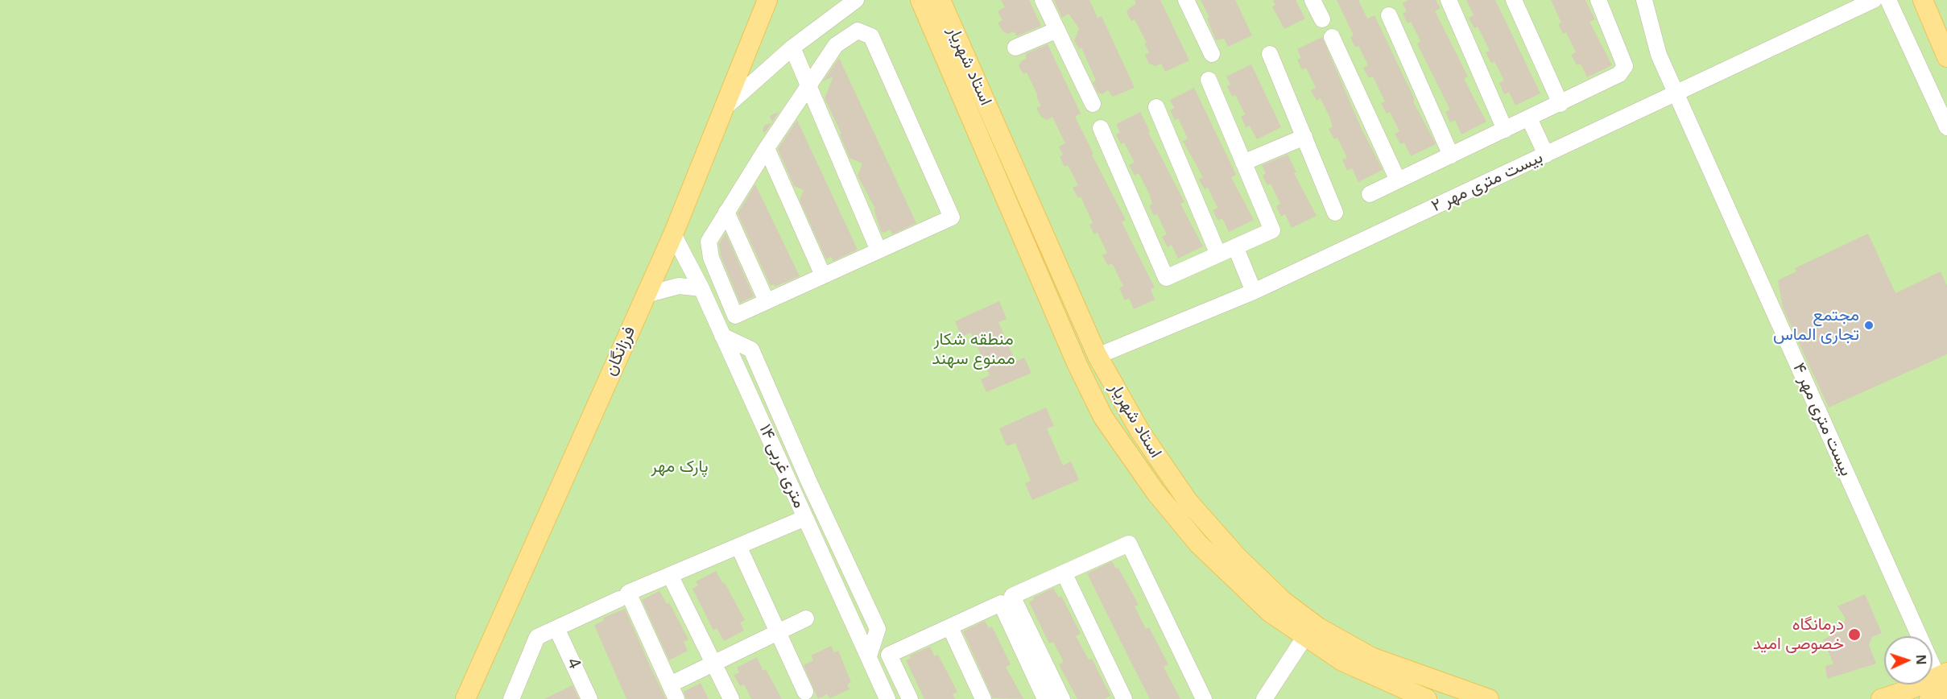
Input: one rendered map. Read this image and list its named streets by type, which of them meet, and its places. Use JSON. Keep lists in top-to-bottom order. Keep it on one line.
{"streets":{"main road":["استاد شهریار","فرزانگان"],"street":["بیست متری مهر ۲","بیست متری مهر ۴","۱۴ متری غربی","4"]},"crossings":[["استاد شهریار","بیست متری مهر ۲"],["بیست متری مهر ۲","بیست متری مهر ۴"],["فرزانگان","۱۴ متری غربی"]],"parks":["منطقه شکار ممنوع سهند","پارک مهر"],"places":["مجتمع تجاری الماس","درمانگاه خصوصی امید"],"north":"right"}
